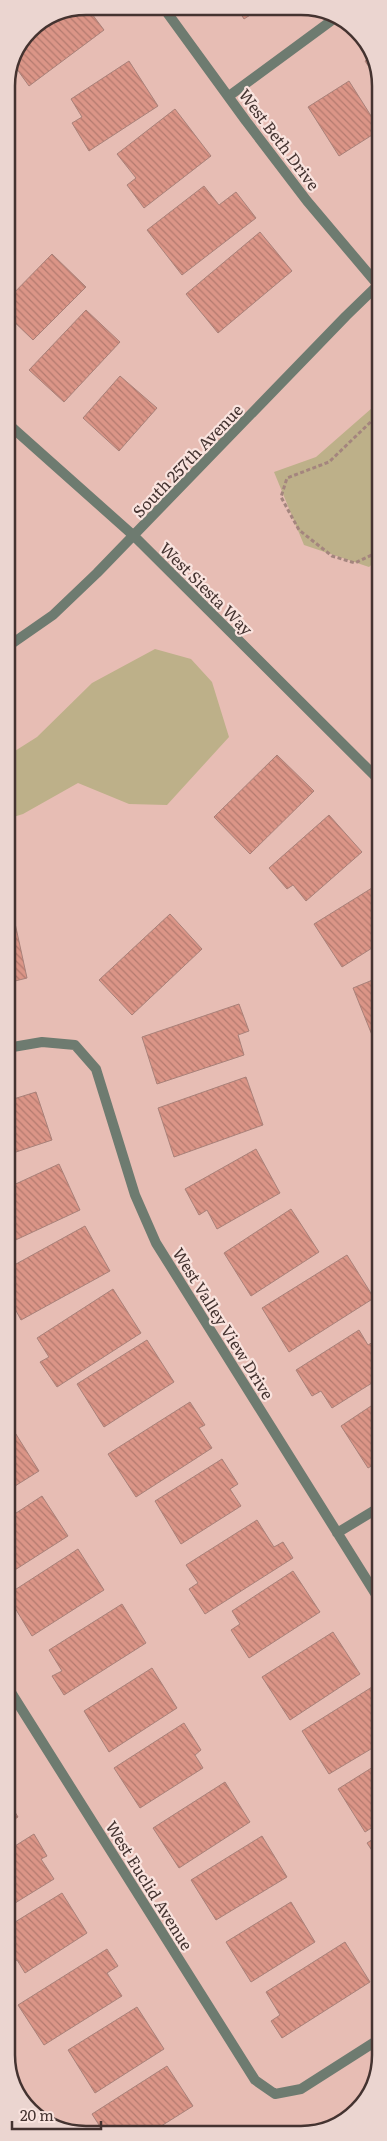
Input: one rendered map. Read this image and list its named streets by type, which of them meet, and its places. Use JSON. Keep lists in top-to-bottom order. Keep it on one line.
{"streets":{"street":["West Beth Drive","South 257th Avenue","West Siesta Way","West Valley View Drive","West Euclid Avenue"]},"crossings":[["South 257th Avenue","West Siesta Way"]],"scale_bar":"20 m"}
